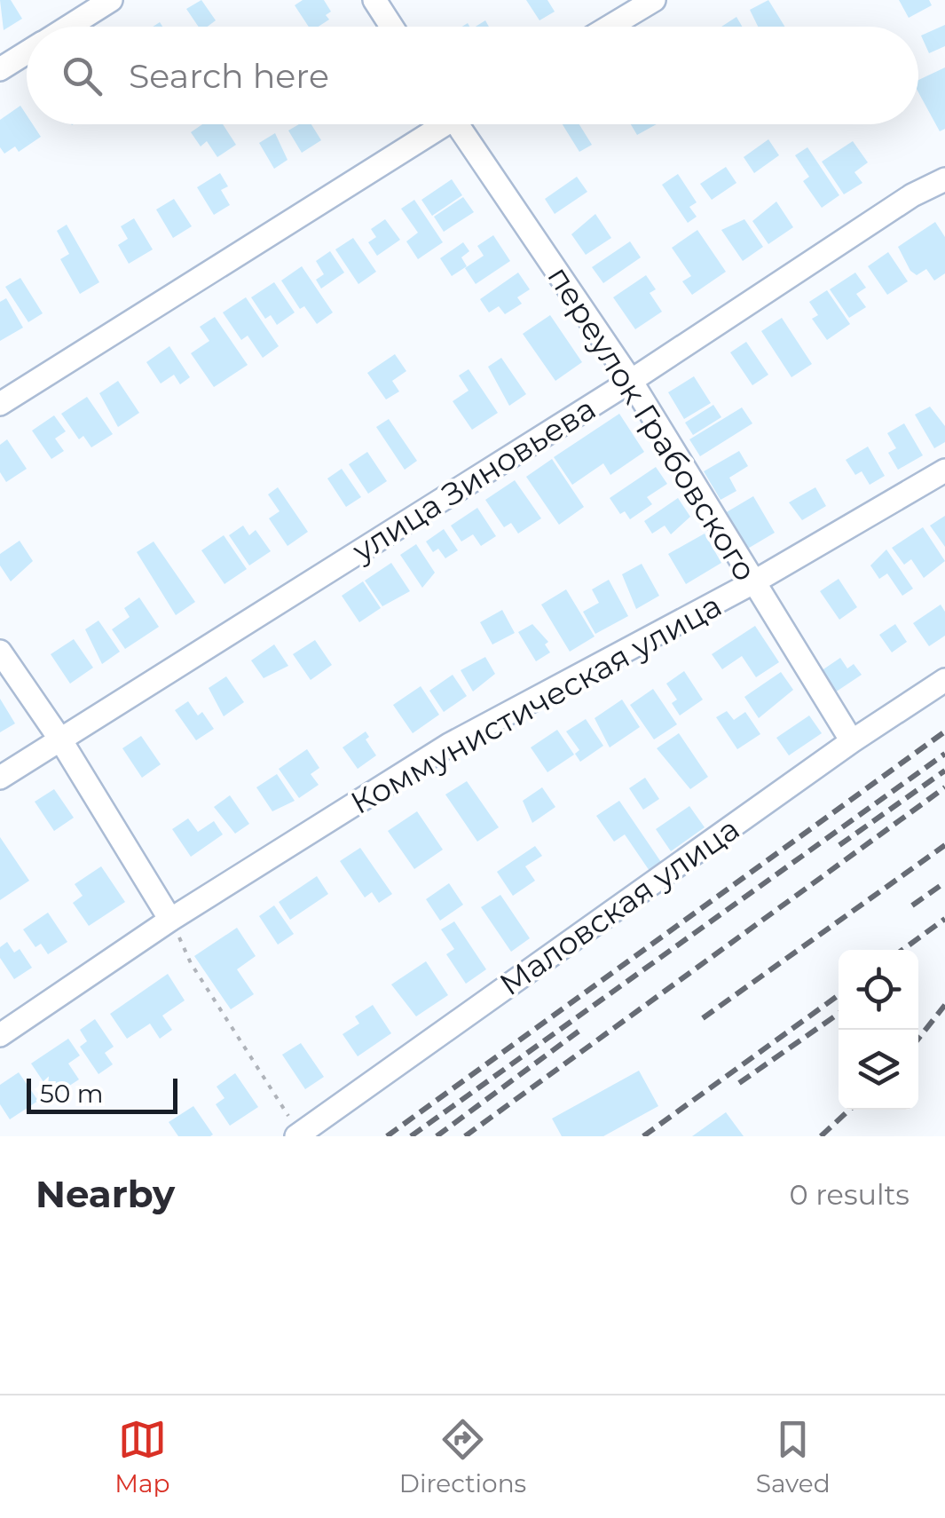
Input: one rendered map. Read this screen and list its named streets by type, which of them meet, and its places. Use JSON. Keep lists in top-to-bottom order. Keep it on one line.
{"streets":{"street":["переулок Грабовского","улица Зиновьева","Коммунистическая улица","Маловская улица"]},"crossings":[["переулок Грабовского","улица Зиновьева"],["переулок Грабовского","Коммунистическая улица"],["переулок Грабовского","Маловская улица"]],"scale_bar":"50 m","page":{"search":"Search here","scale":"50 m","heading":["Nearby","0 results"],"nav":["Map","Directions","Saved"]}}
